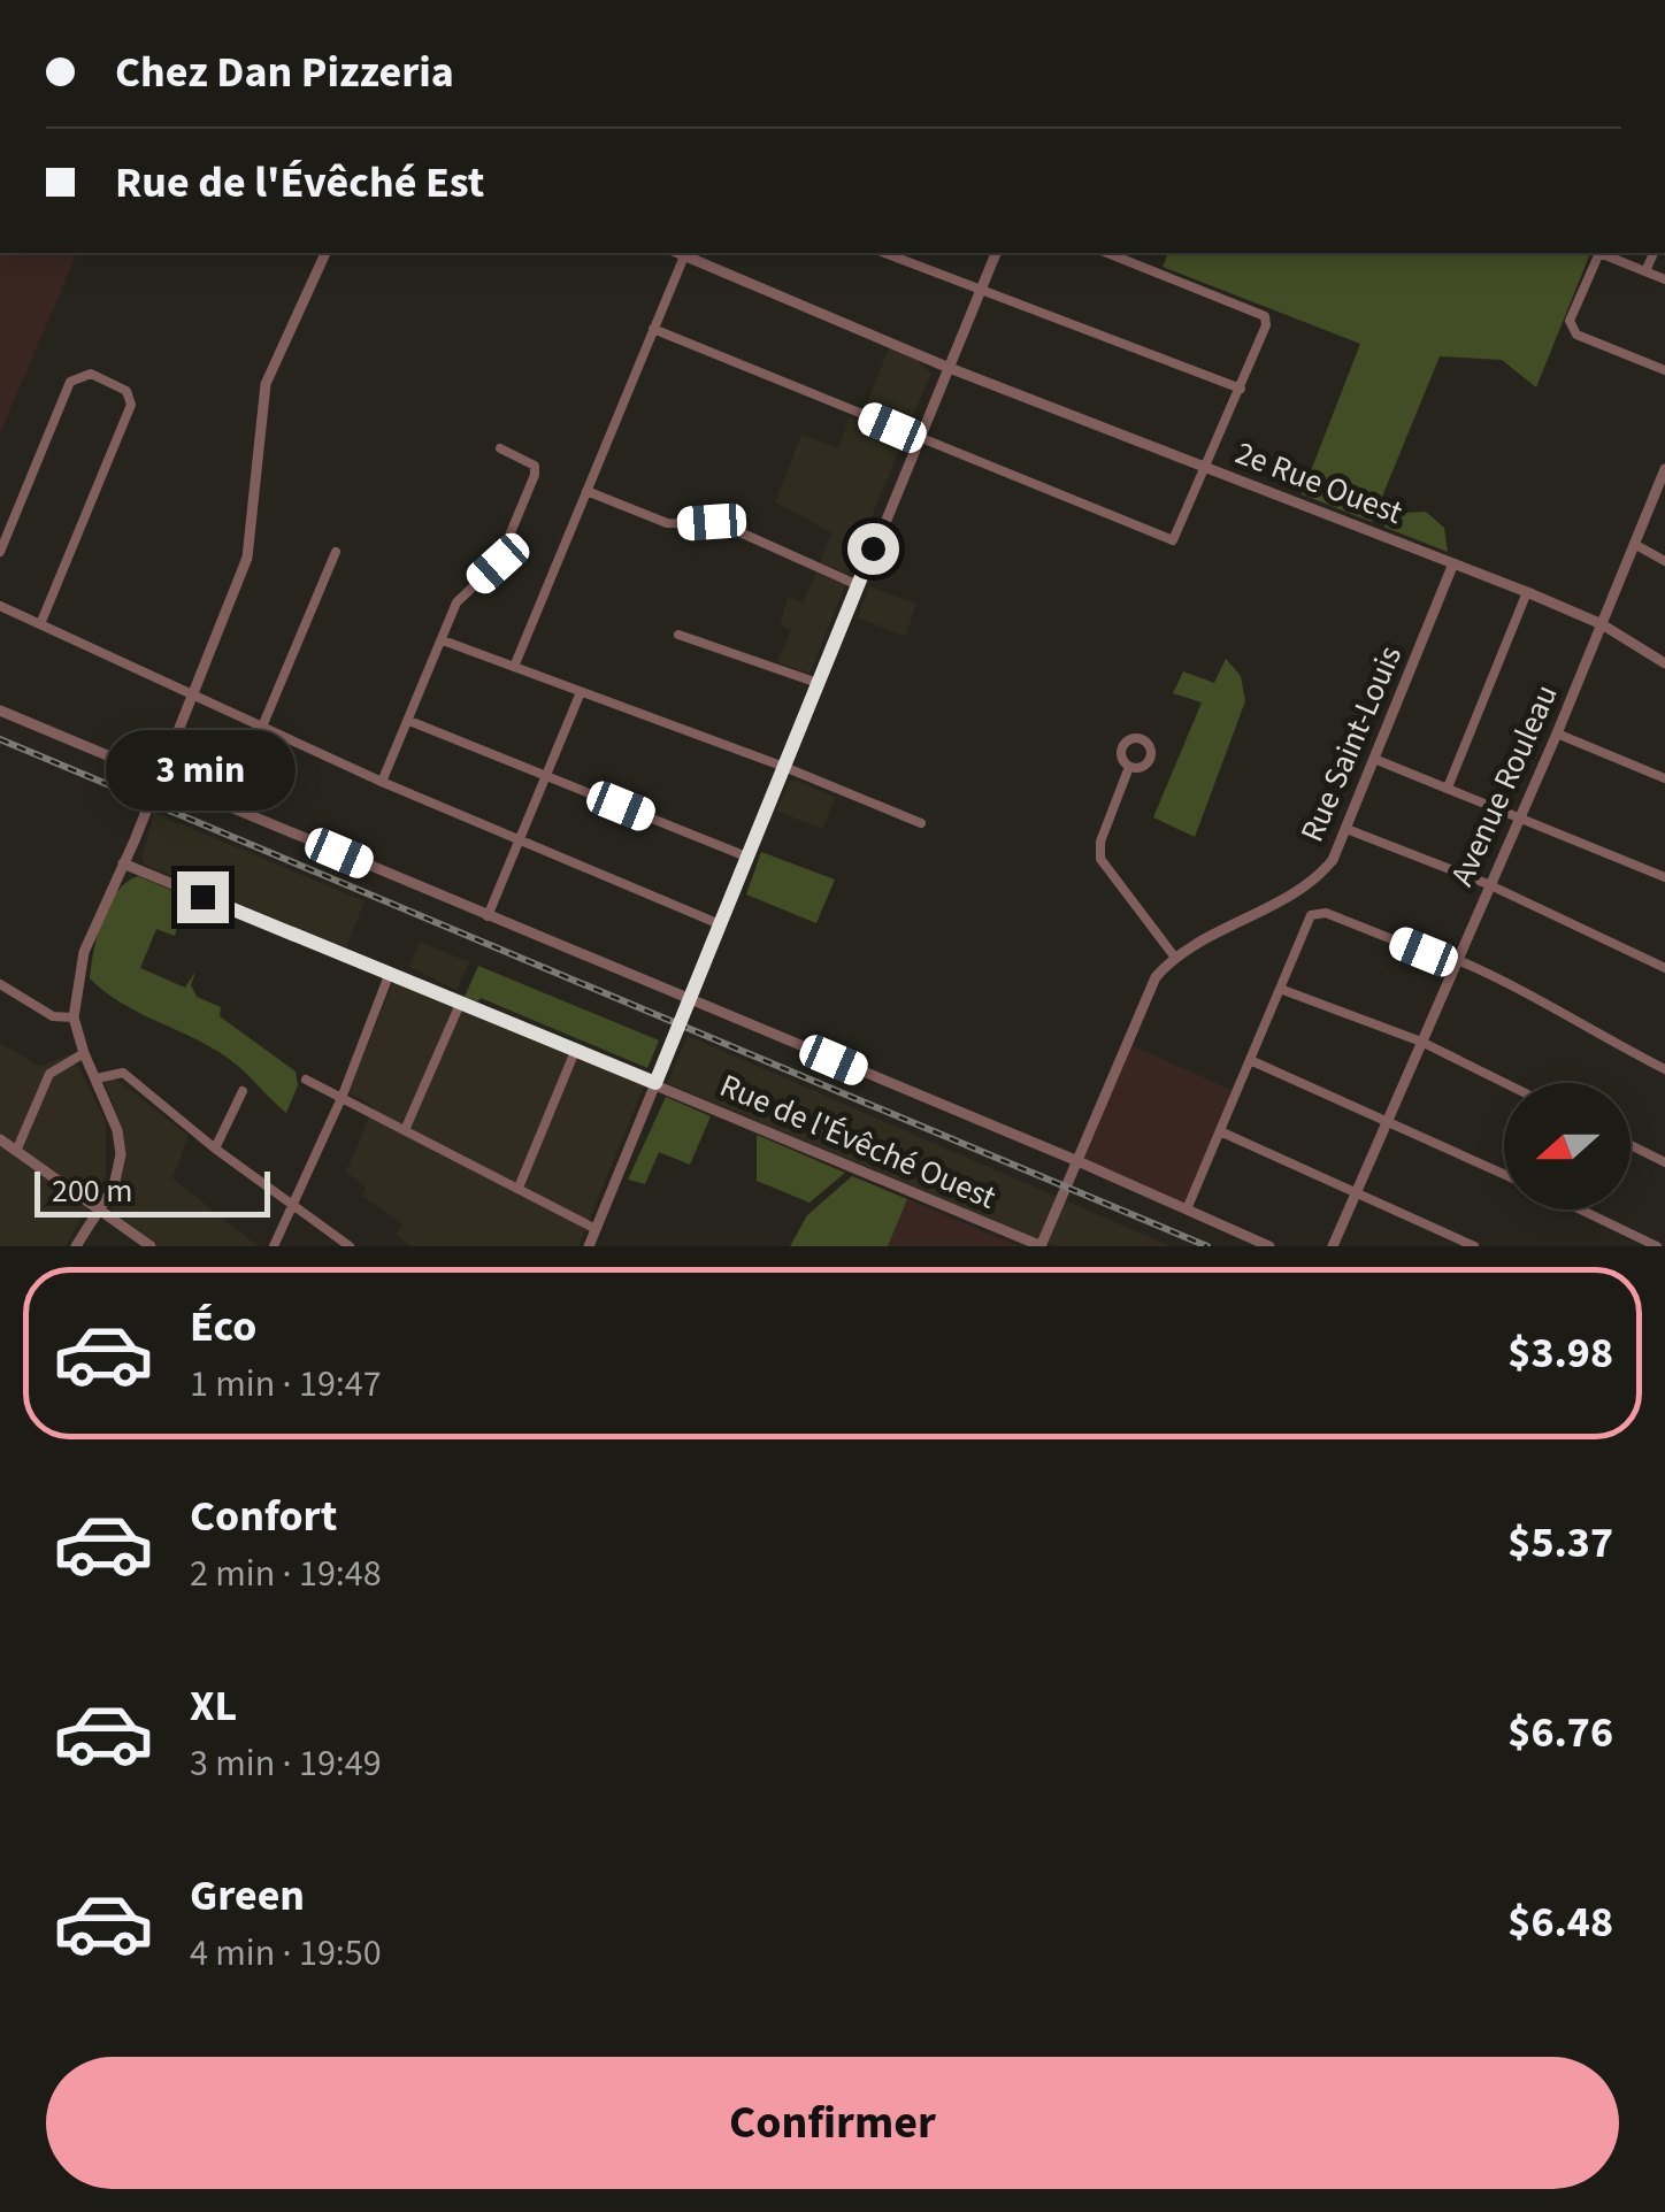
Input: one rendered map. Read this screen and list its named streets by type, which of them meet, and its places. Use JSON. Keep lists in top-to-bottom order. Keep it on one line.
{"streets":{"street":["2e Rue Ouest","Rue Saint-Louis","Avenue Rouleau","Rue de l'Évêché Ouest"]},"crossings":[["2e Rue Ouest","Rue Saint-Louis"],["2e Rue Ouest","Avenue Rouleau"],["Rue Saint-Louis","Rue de l'Évêché Ouest"]],"scale_bar":"200 m","north":"left","page":{"banner":["Chez Dan Pizzeria","Rue de l'Évêché Est"],"bubble":"3 min","scale":"200 m","list":[{"name":"Éco","note":"1 min · 19:47","value":"$3.98"},{"name":"Confort","note":"2 min · 19:48","value":"$5.37"},{"name":"XL","note":"3 min · 19:49","value":"$6.76"},{"name":"Green","note":"4 min · 19:50","value":"$6.48"}],"buttons":"Confirmer"}}
